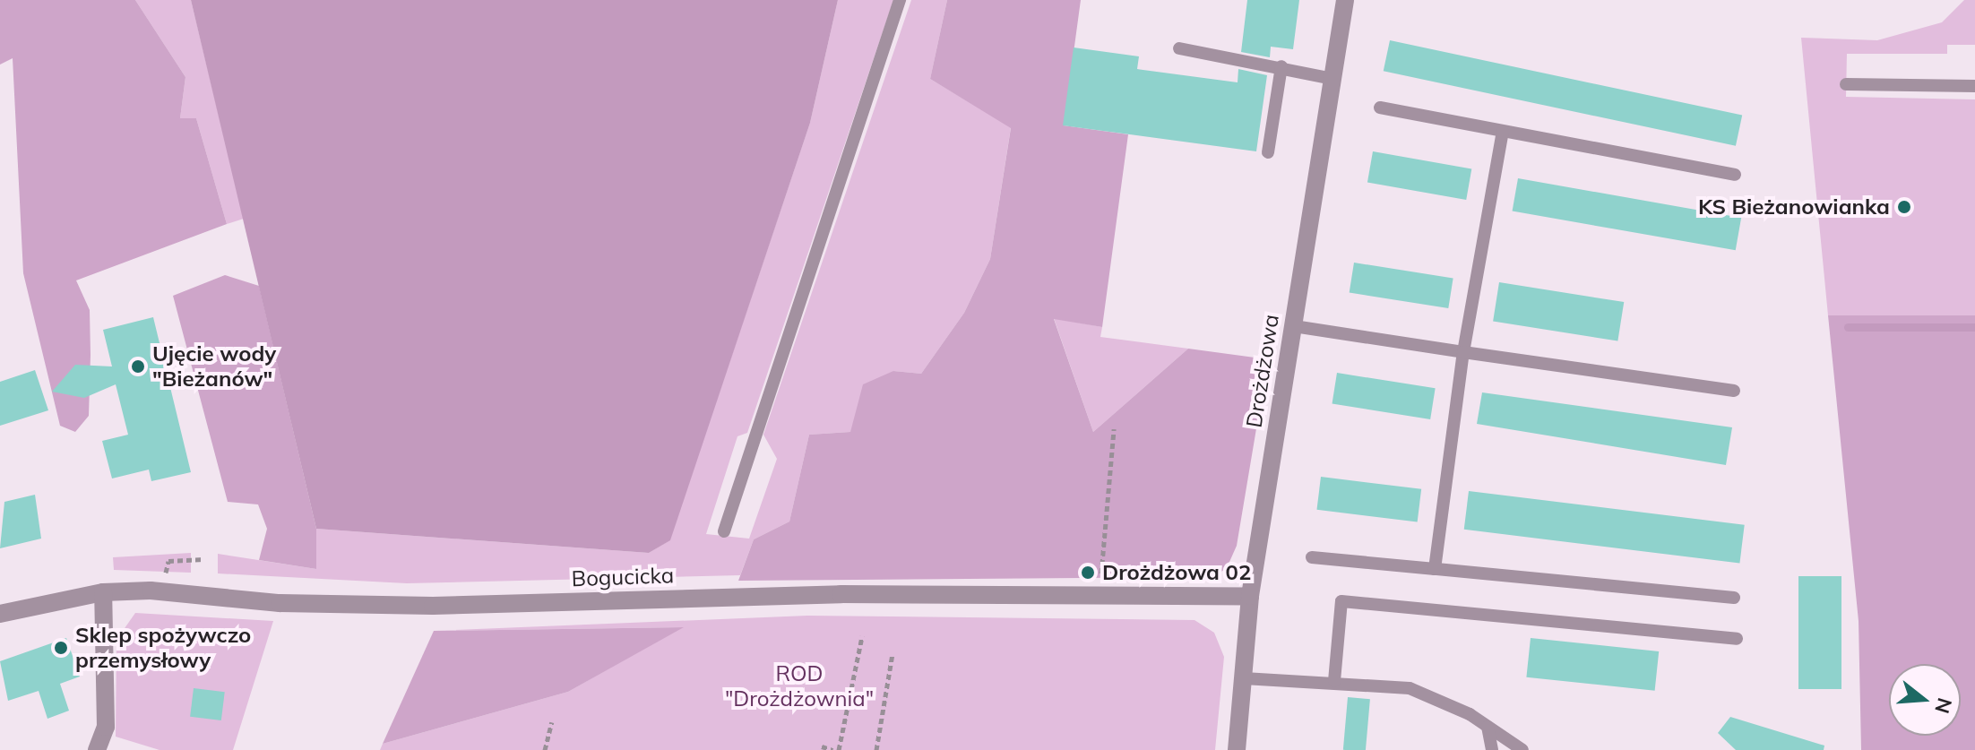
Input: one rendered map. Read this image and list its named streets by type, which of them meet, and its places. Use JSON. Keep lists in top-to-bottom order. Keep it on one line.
{"streets":{"street":["Drożdżowa","Bogucicka"]},"crossings":[["Drożdżowa","Bogucicka"]],"parks":["ROD \"Drożdżownia\""],"places":["KS Bieżanowianka","Ujęcie wody \"Bieżanów\"","Drożdżowa 02","Sklep spożywczo przemysłowy"],"north":"right"}
